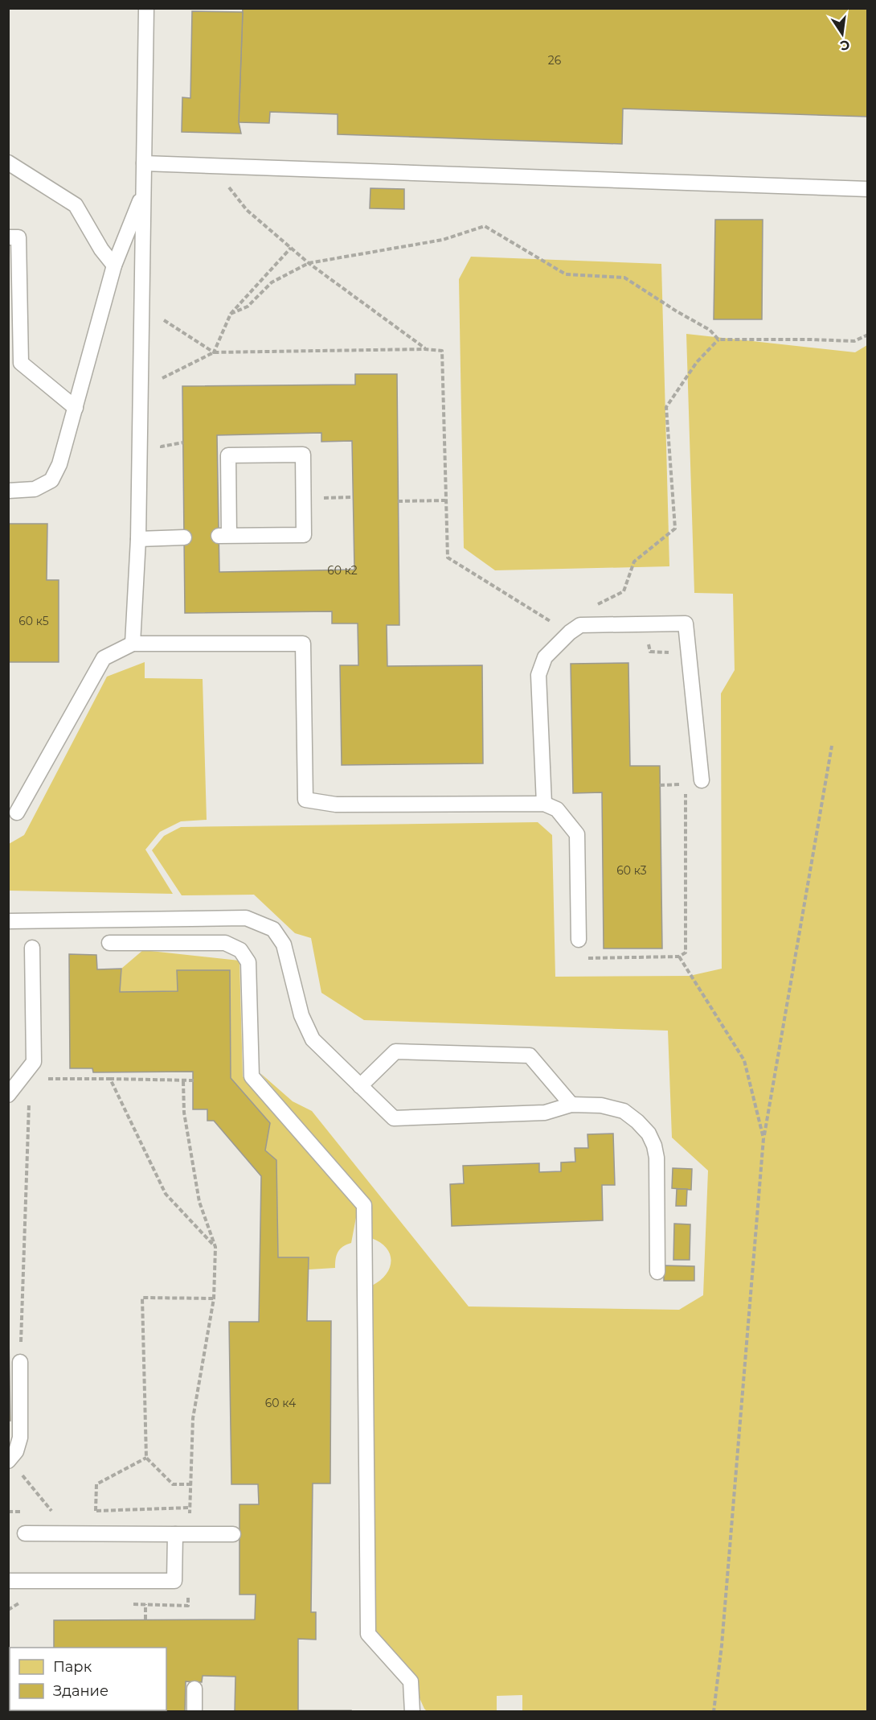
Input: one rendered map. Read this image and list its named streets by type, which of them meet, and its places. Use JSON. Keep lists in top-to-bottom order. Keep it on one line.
{"house_numbers":["26","60 к2","60 к5","60 к3","60 к4"],"legend":["Парк","Здание"],"north":"bottom"}
